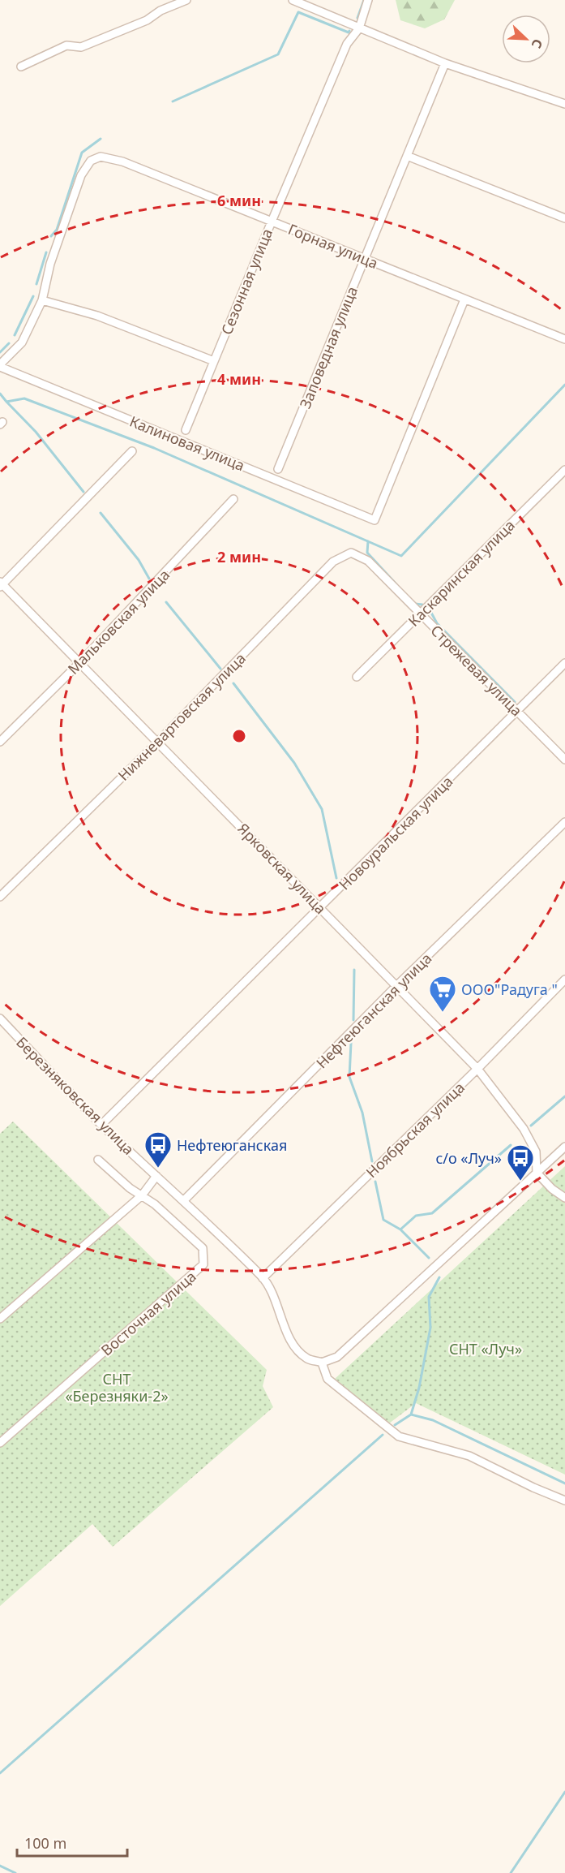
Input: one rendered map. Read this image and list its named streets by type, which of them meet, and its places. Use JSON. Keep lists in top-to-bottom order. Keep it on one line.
{"streets":{"street":["Горная улица","Сезонная улица","Заповедная улица","Калиновая улица","Каскаринская улица","Мальковская улица","Стрежевая улица","Нижневартовская улица","Новоуральская улица","Ярковская улица","Нефтеюганская улица","Березняковская улица","Ноябрьская улица","Восточная улица"]},"crossings":[["Горная улица","Сезонная улица"],["Горная улица","Заповедная улица"],["Горная улица","Калиновая улица"],["Каскаринская улица","Стрежевая улица"],["Мальковская улица","Ярковская улица"],["Стрежевая улица","Нижневартовская улица"],["Стрежевая улица","Новоуральская улица"],["Нижневартовская улица","Ярковская улица"],["Новоуральская улица","Ярковская улица"],["Новоуральская улица","Березняковская улица"],["Ярковская улица","Нефтеюганская улица"],["Ярковская улица","Ноябрьская улица"],["Нефтеюганская улица","Березняковская улица"],["Березняковская улица","Ноябрьская улица"]],"parks":["СНТ «Луч»","СНТ «Березняки-2»"],"places":{"supermarket":["ООО\"Радуга \""],"bus stop":["Нефтеюганская","с/о «Луч»"]},"scale_bar":"100 m","north":"bottom right","rings":["6 мин","4 мин","2 мин"]}
